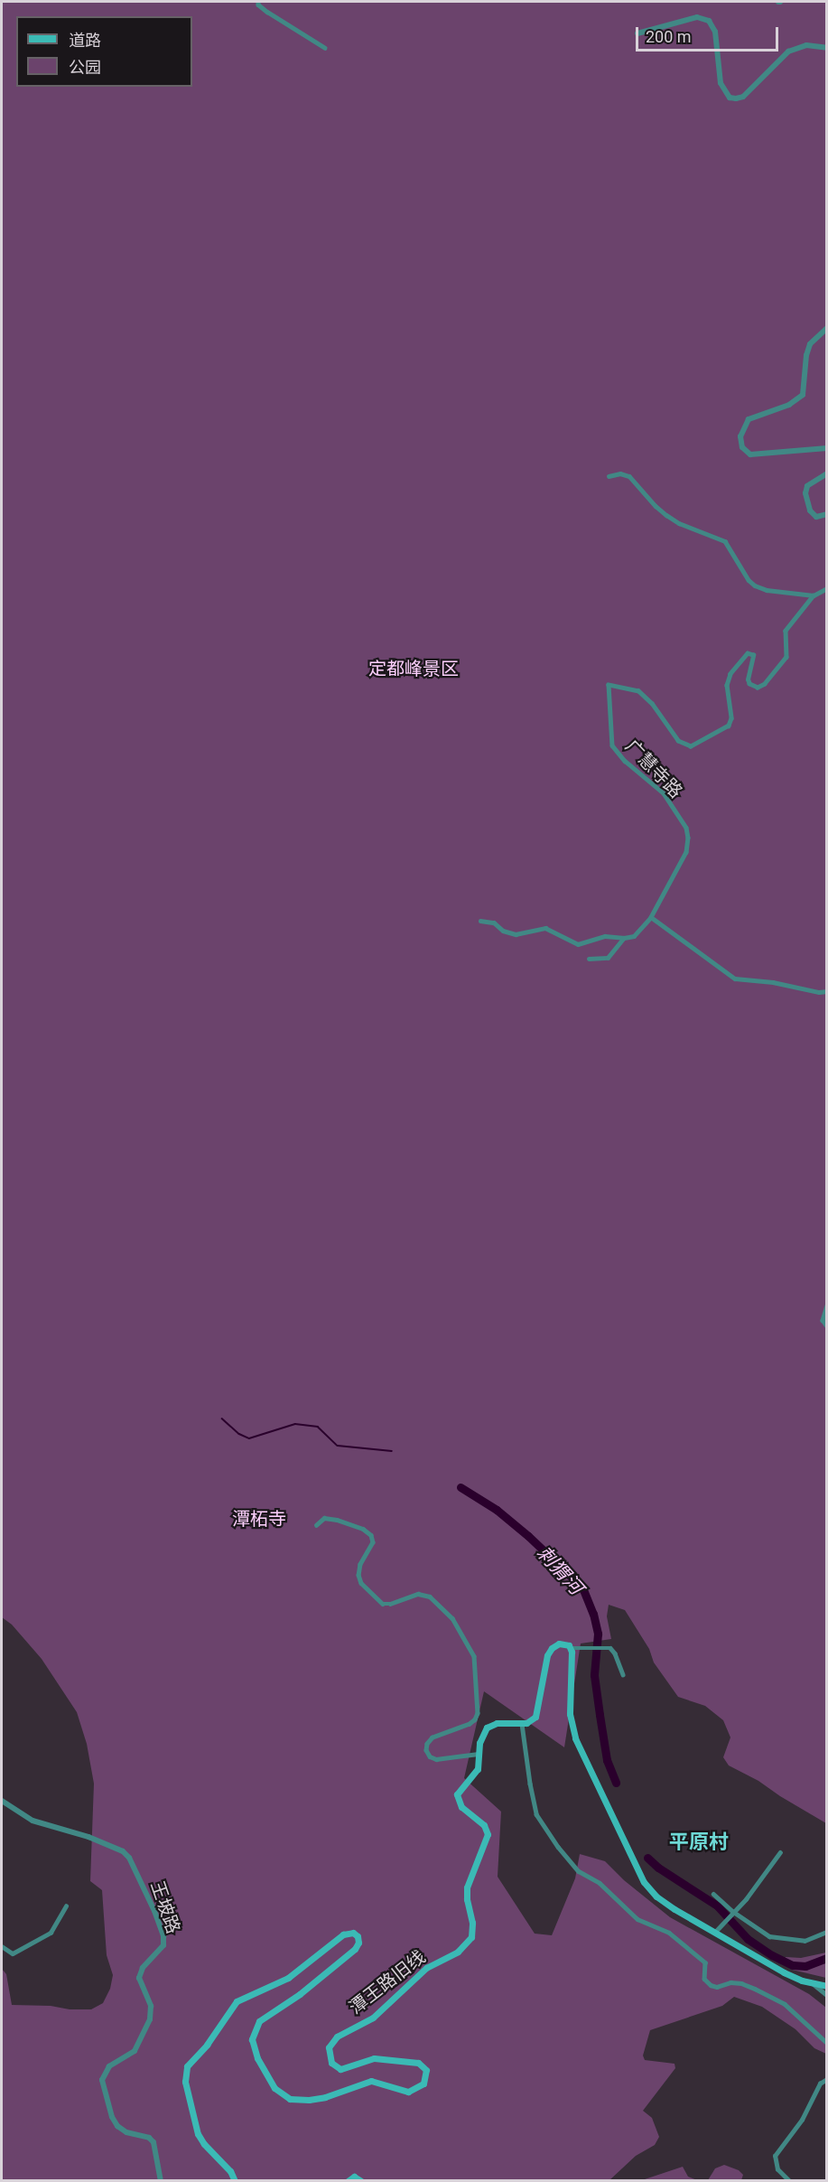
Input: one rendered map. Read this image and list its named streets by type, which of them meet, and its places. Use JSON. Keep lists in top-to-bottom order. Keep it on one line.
{"streets":{"main road":["潭王路旧线"],"street":["广慧寺路","王坡路"]},"districts":["平原村"],"water":["刺猬河"],"parks":["定都峰景区","潭柘寺"],"legend":["道路","公园"],"scale_bar":"200 m"}
